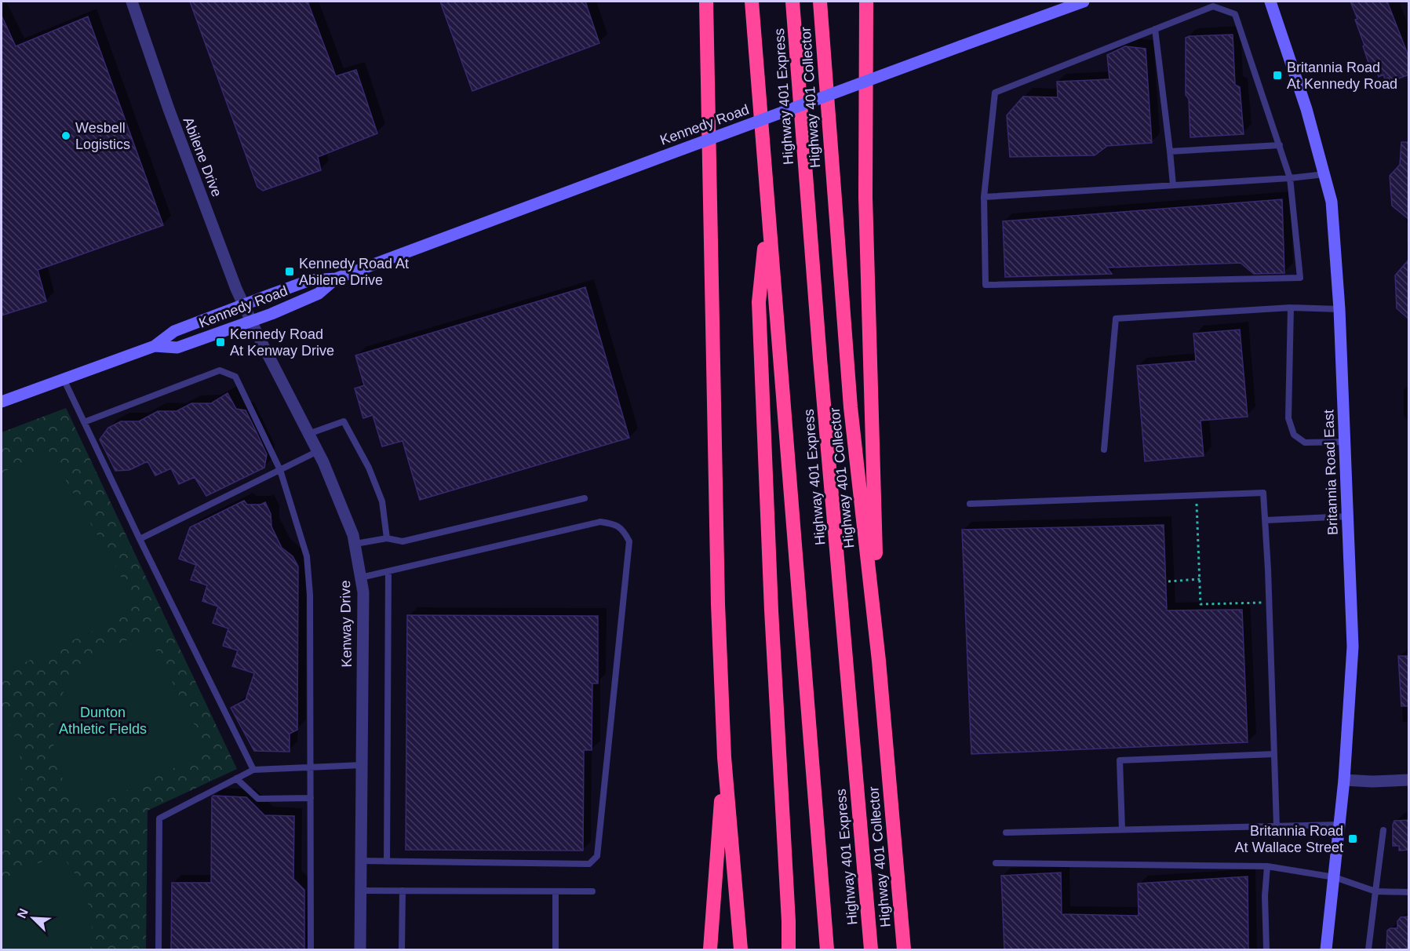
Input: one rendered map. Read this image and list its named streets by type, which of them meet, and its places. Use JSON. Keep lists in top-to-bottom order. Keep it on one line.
{"streets":{"highway":["Highway 401 Express","Highway 401 Collector"],"main road":["Kennedy Road","Britannia Road East"],"street":["Abilene Drive","Kenway Drive"]},"crossings":[["Kennedy Road","Abilene Drive"],["Kennedy Road","Kenway Drive"],["Abilene Drive","Kenway Drive"]],"parks":["Dunton Athletic Fields"],"places":{"transit":["Britannia Road At Kennedy Road","Kennedy Road At Abilene Drive","Kennedy Road At Kenway Drive","Britannia Road At Wallace Street"],"other":["Wesbell Logistics"]},"north":"top left"}
